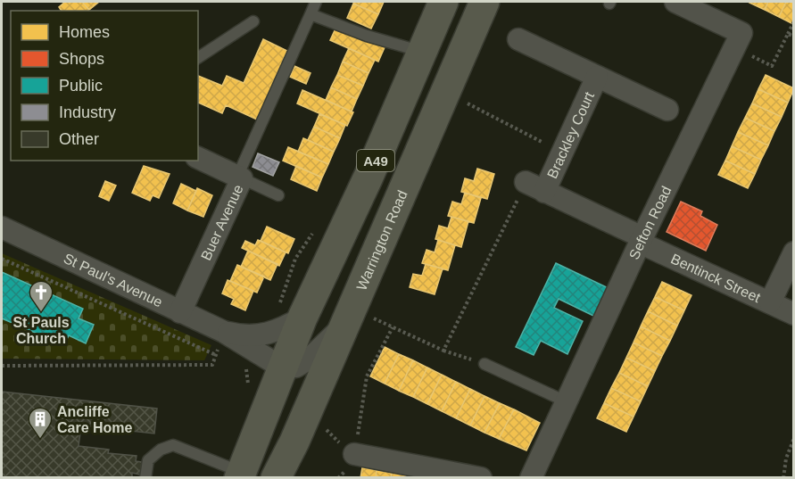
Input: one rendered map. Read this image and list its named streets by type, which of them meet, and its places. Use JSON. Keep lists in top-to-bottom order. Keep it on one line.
{"streets":{"highway":["A49","Warrington Road"],"street":["Brackley Court","Sefton Road","Buer Avenue","Bentinck Street","St Paul's Avenue"]},"crossings":[["Brackley Court","Bentinck Street"],["A49","St Paul's Avenue"],["Sefton Road","Bentinck Street"],["Buer Avenue","St Paul's Avenue"]],"places":{"church":["St Pauls Church"],"building":["Ancliffe Care Home"]},"legend":["Homes","Shops","Public","Industry","Other"]}
